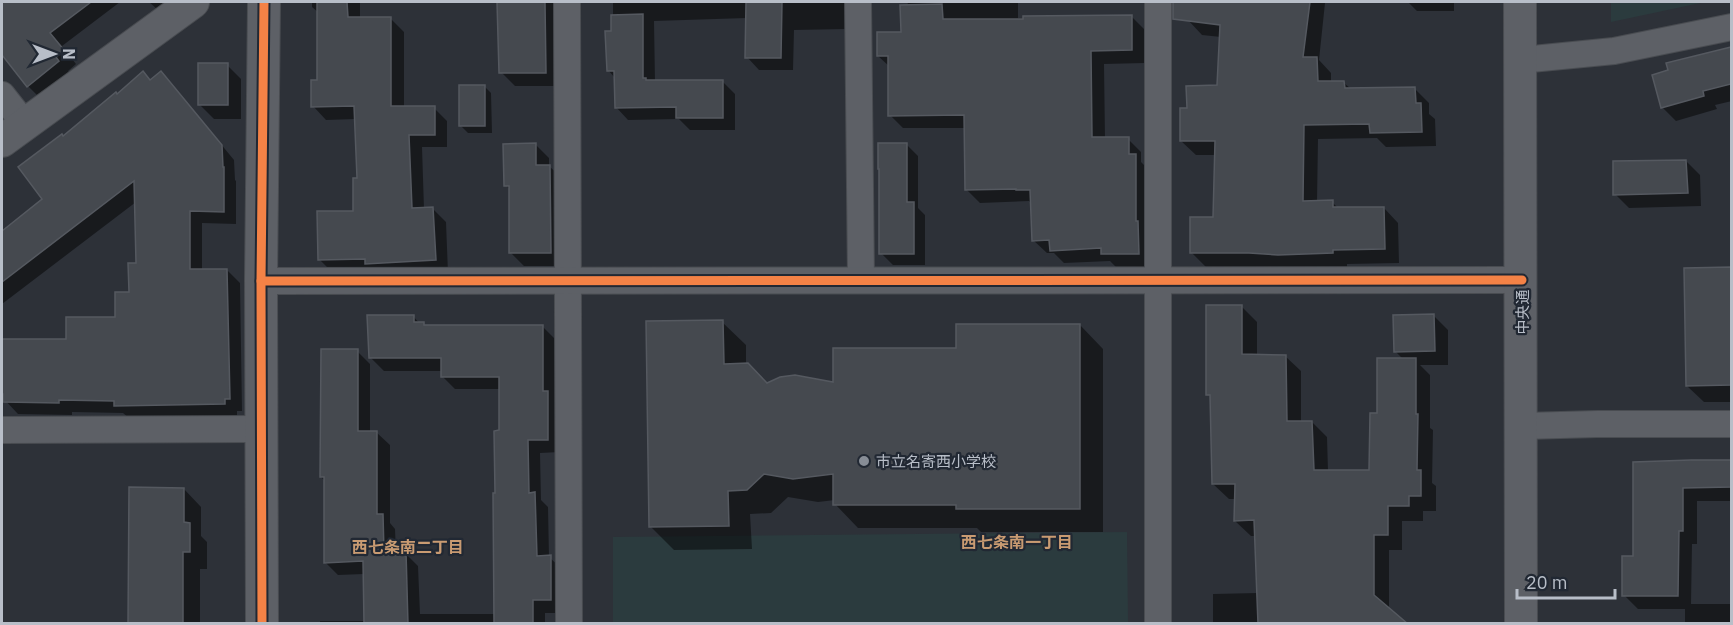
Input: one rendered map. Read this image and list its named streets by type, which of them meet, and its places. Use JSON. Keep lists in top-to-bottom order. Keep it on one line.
{"streets":{"street":["中央通"]},"districts":["西七条南一丁目","西七条南二丁目"],"places":["市立名寄西小学校"],"scale_bar":"20 m","north":"right"}
